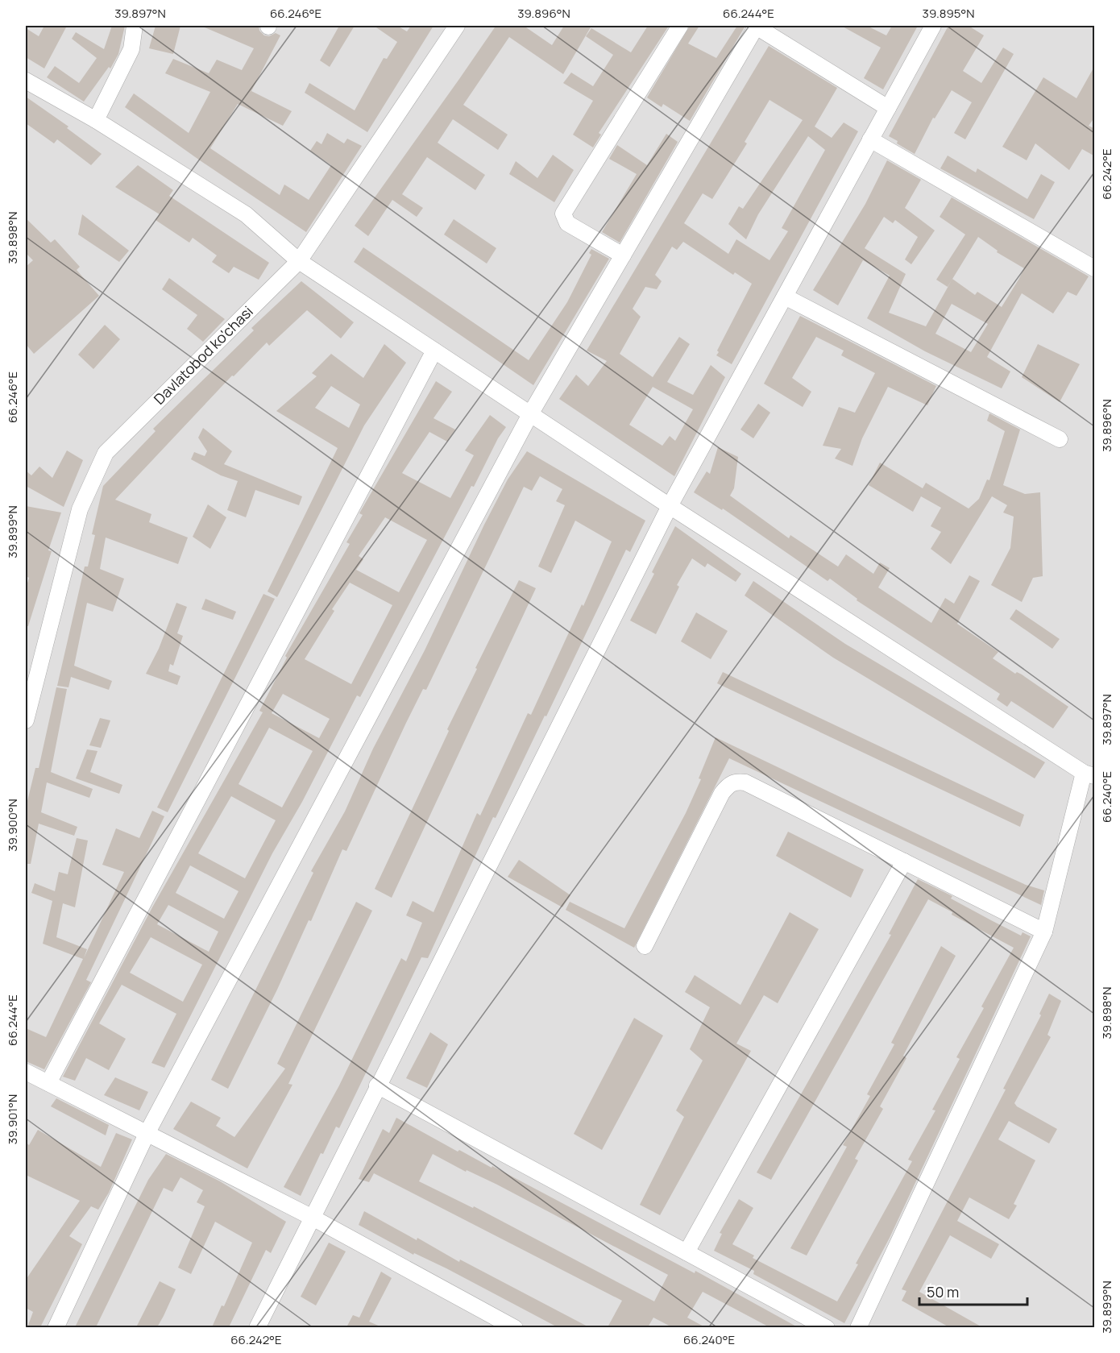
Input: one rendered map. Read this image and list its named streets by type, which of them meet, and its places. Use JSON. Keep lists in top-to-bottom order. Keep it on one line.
{"streets":{"street":["Davlatobod ko'chasi"]},"scale_bar":"50 m","coordinates":["39.897°N","66.246°E","39.896°N","66.244°E","39.895°N","66.242°E","39.898°N","39.899°N","66.240°E","39.900°N","39.901°N"]}
